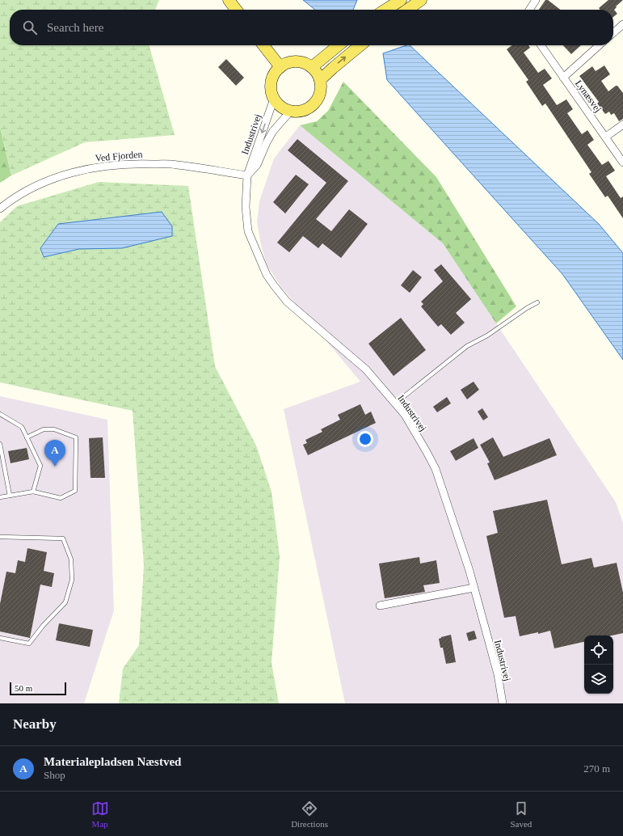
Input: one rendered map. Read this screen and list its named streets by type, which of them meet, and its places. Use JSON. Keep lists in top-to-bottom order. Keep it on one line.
{"streets":{"street":["Lynæsvej","Industrivej","Ved Fjorden"]},"crossings":[["Industrivej","Ved Fjorden"]],"scale_bar":"50 m","page":{"search":"Search here","pins":"A","scale":"50 m","heading":"Nearby","list":[{"mark":"A","name":"Materialepladsen Næstved","note":"Shop","value":"270 m"}],"nav":["Map","Directions","Saved"]}}
